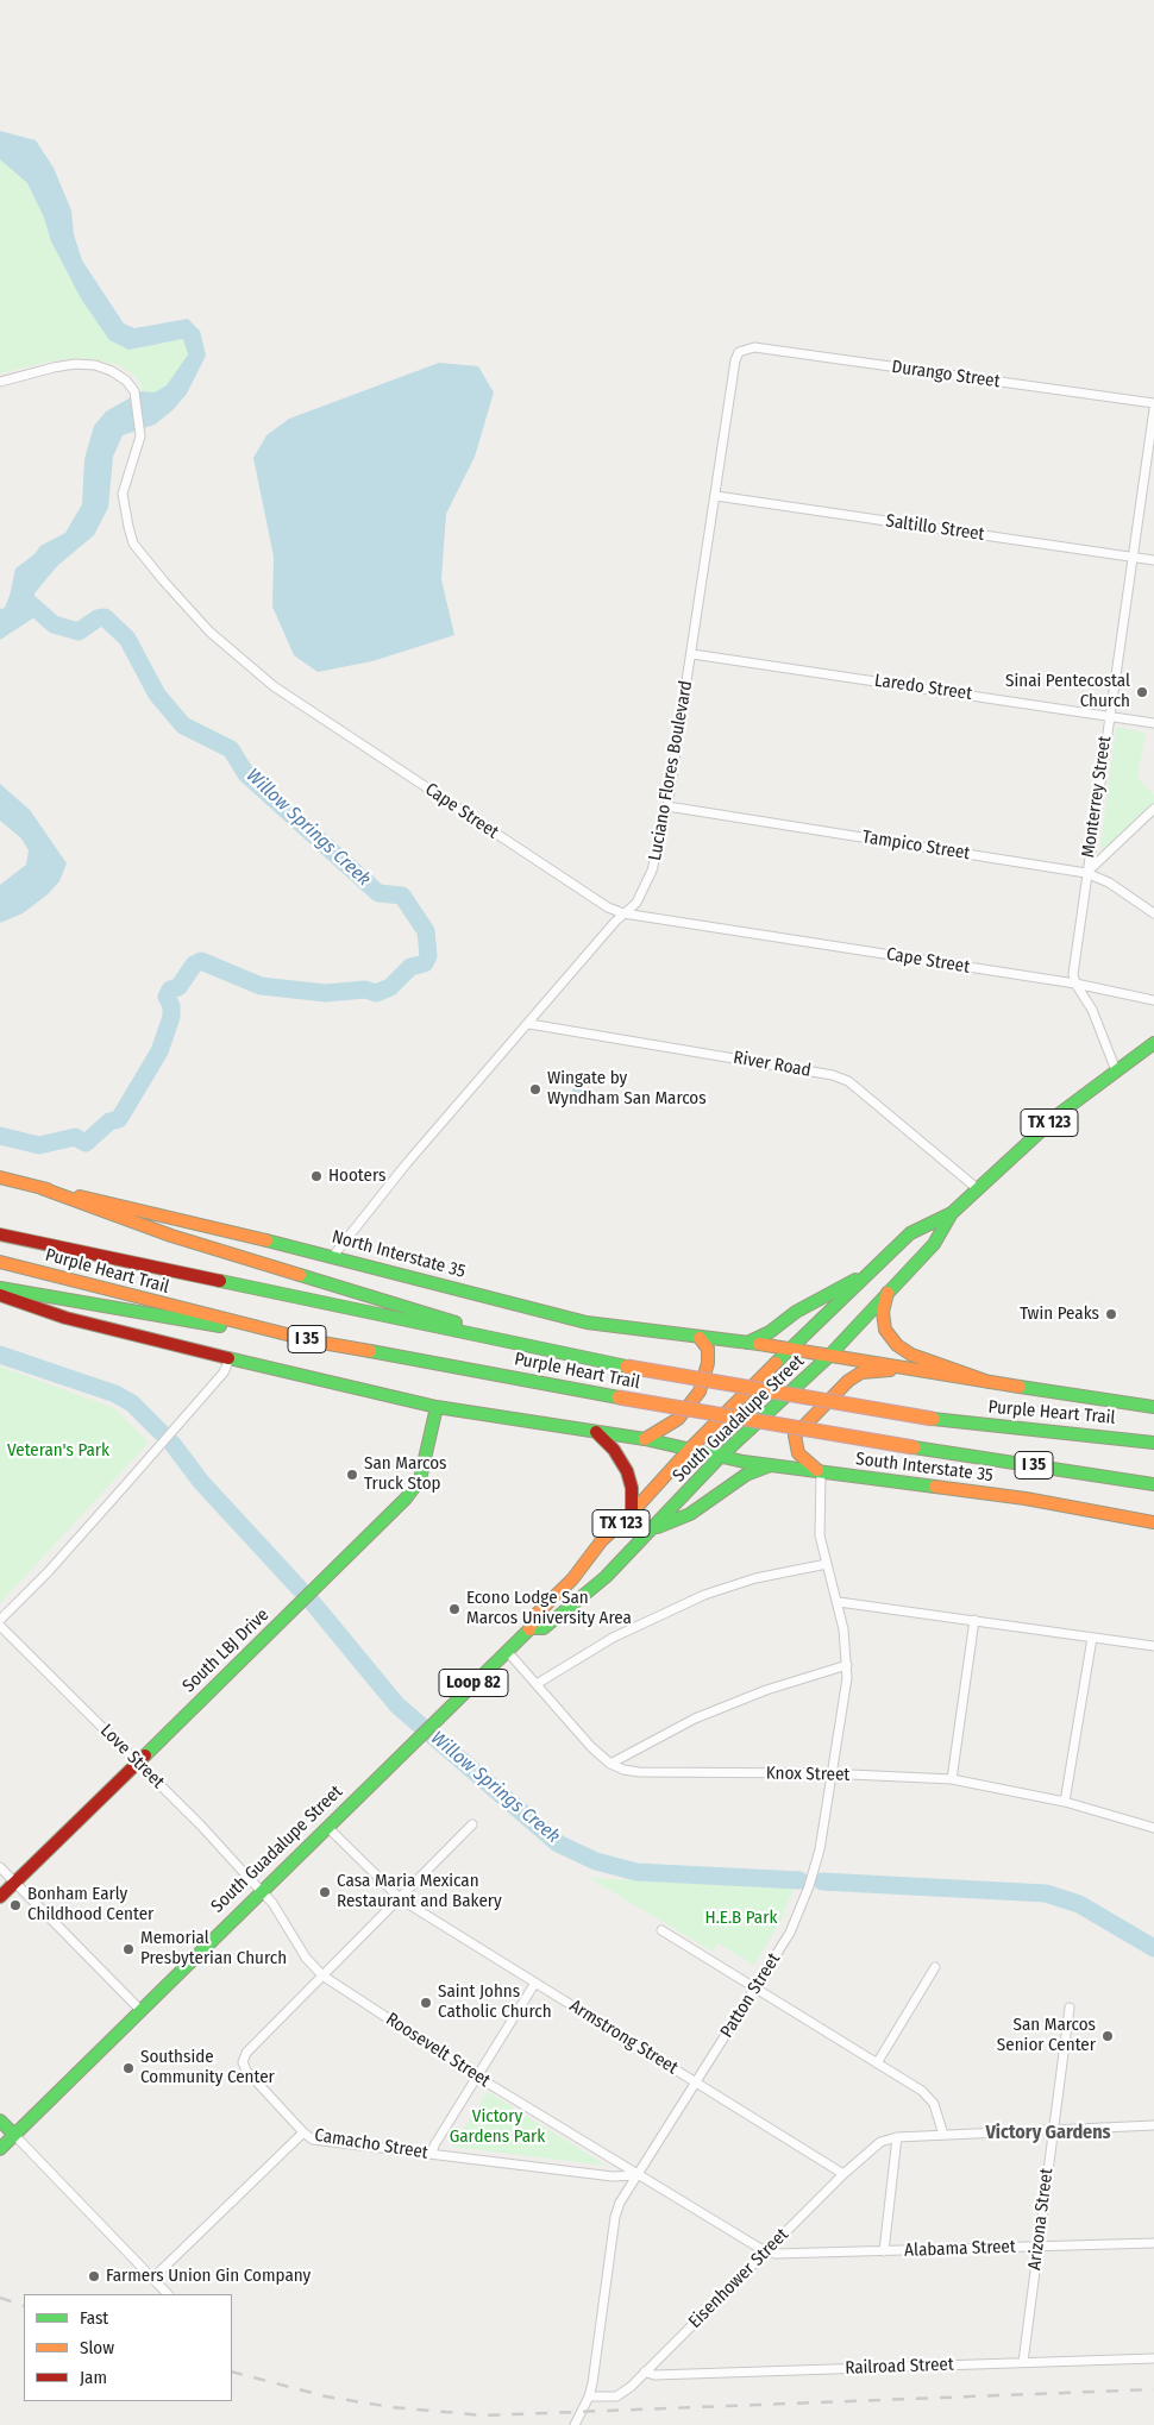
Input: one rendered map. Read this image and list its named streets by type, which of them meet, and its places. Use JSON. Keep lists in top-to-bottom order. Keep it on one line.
{"streets":{"main road":["TX 123","North Interstate 35","Purple Heart Trail","I 35","South Guadalupe Street","South Interstate 35","South LBJ Drive","Loop 82"],"street":["Durango Street","Saltillo Street","Laredo Street","Luciano Flores Boulevard","Monterrey Street","Cape Street","Tampico Street","River Road","Love Street","Knox Street","Patton Street","Armstrong Street","Roosevelt Street","Camacho Street","Arizona Street","Alabama Street","Eisenhower Street","Railroad Street"]},"crossings":[["Durango Street","Luciano Flores Boulevard"],["Saltillo Street","Luciano Flores Boulevard"],["Saltillo Street","Monterrey Street"],["Laredo Street","Luciano Flores Boulevard"],["Laredo Street","Monterrey Street"],["Luciano Flores Boulevard","Cape Street"],["Luciano Flores Boulevard","Tampico Street"],["Luciano Flores Boulevard","River Road"],["Luciano Flores Boulevard","North Interstate 35"],["Monterrey Street","Cape Street"],["Monterrey Street","Tampico Street"],["River Road","South Guadalupe Street"],["North Interstate 35","South Guadalupe Street"],["South Guadalupe Street","South Interstate 35"],["South Guadalupe Street","Love Street"],["South Guadalupe Street","Knox Street"],["South Guadalupe Street","Armstrong Street"],["South Guadalupe Street","Roosevelt Street"],["South Interstate 35","Patton Street"],["South LBJ Drive","Love Street"],["Love Street","Roosevelt Street"],["Knox Street","Patton Street"],["Patton Street","Armstrong Street"],["Patton Street","Roosevelt Street"],["Patton Street","Camacho Street"],["Patton Street","Eisenhower Street"],["Armstrong Street","Eisenhower Street"],["Roosevelt Street","Camacho Street"],["Roosevelt Street","Alabama Street"],["Roosevelt Street","Eisenhower Street"],["Arizona Street","Alabama Street"],["Arizona Street","Railroad Street"],["Alabama Street","Eisenhower Street"],["Eisenhower Street","Railroad Street"]],"districts":["Victory Gardens"],"water":["Willow Springs Creek"],"parks":["Veteran's Park","H.E.B Park","Victory Gardens Park"],"places":["Sinai Pentecostal Church","Wingate by Wyndham San Marcos","Hooters","Twin Peaks","San Marcos Truck Stop","Econo Lodge San Marcos University Area","Casa Maria Mexican Restaurant and Bakery","Bonham Early Childhood Center","Memorial Presbyterian Church","Saint Johns Catholic Church","San Marcos Senior Center","Southside Community Center","Farmers Union Gin Company"],"legend":["Fast","Slow","Jam"]}
